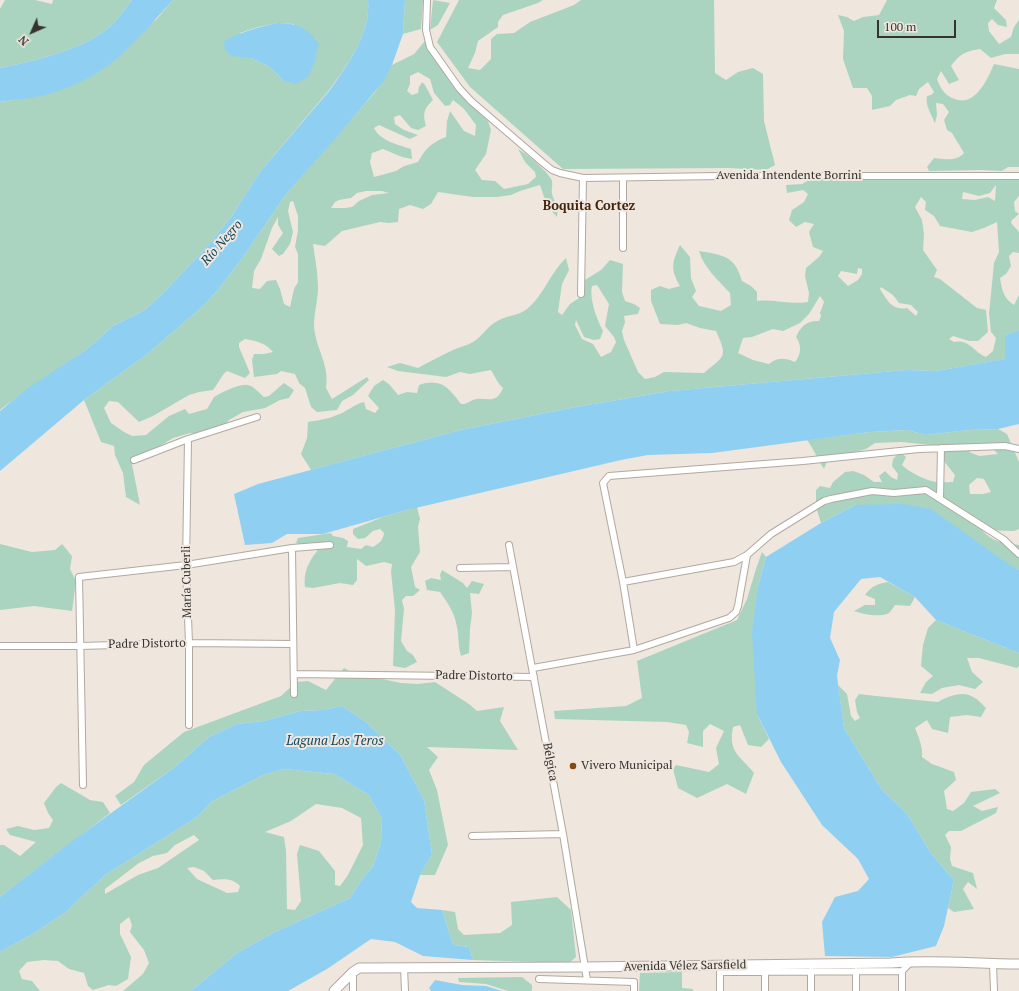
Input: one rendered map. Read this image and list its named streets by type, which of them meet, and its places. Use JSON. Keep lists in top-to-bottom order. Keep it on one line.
{"streets":{"street":["Avenida Intendente Borrini","María Cuberli","Padre Distorto","Bélgica","Avenida Vélez Sarsfield"]},"crossings":[["María Cuberli","Padre Distorto"],["Padre Distorto","Bélgica"],["Bélgica","Avenida Vélez Sarsfield"]],"districts":["Boquita Cortez"],"water":["Río Negro","Laguna Los Teros"],"places":["Vivero Municipal"],"scale_bar":"100 m","north":"bottom left"}
